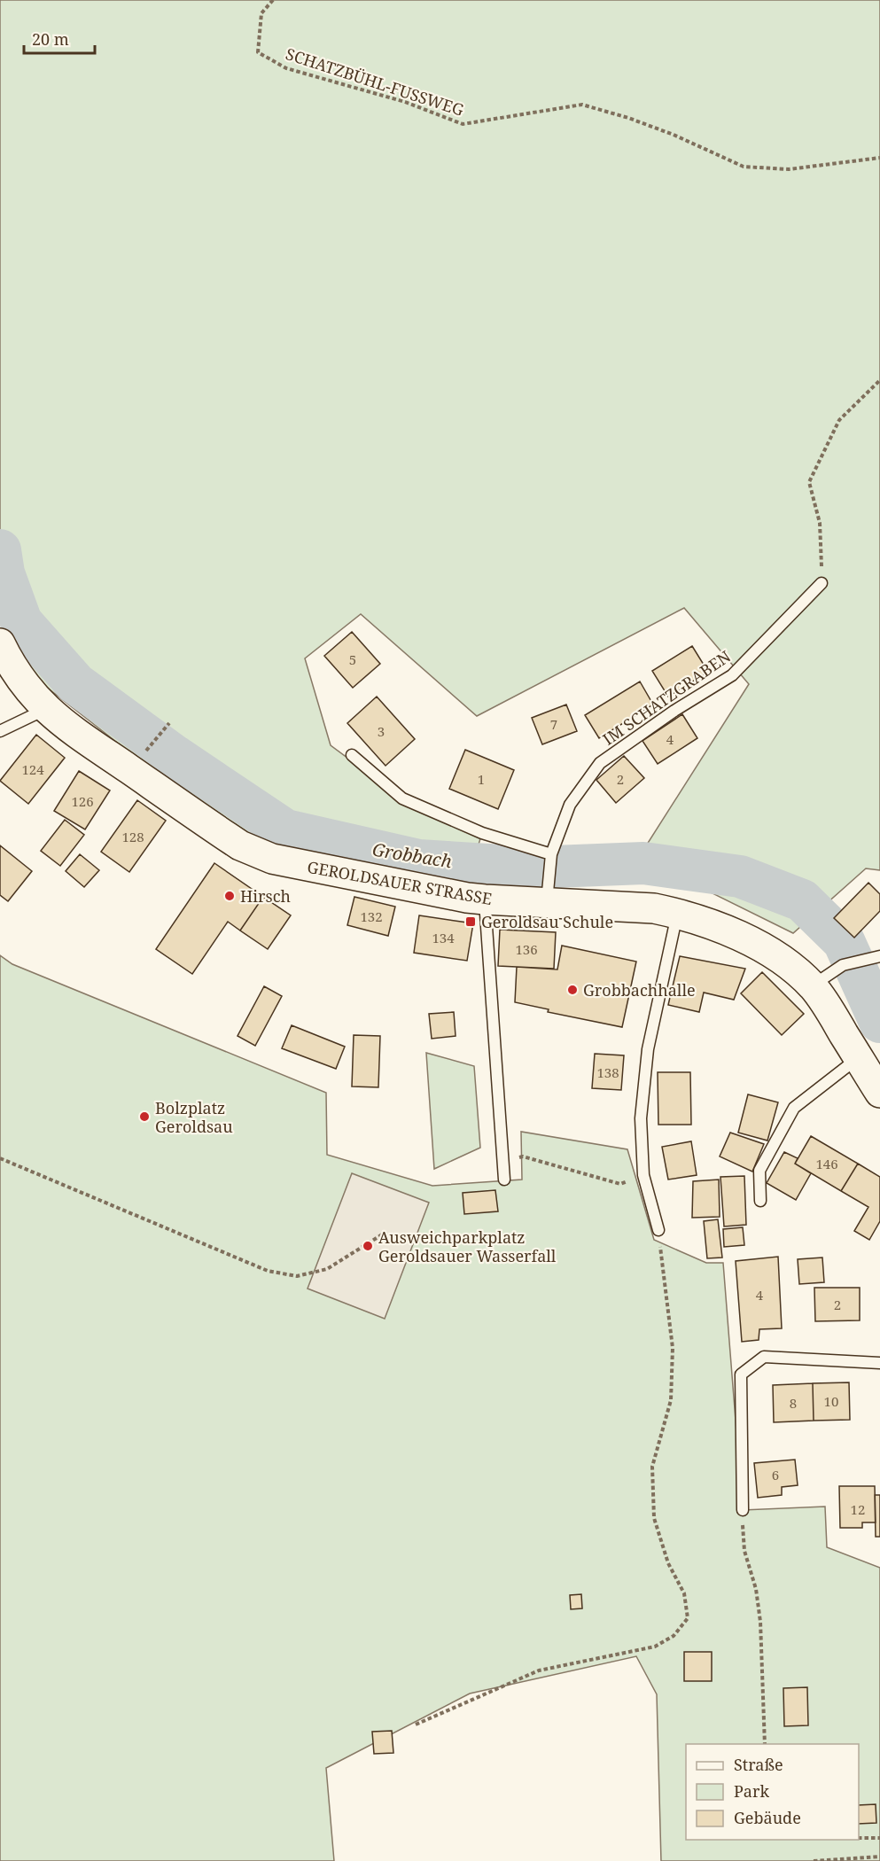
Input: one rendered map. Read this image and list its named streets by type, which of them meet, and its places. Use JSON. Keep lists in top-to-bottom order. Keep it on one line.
{"streets":{"main road":["GEROLDSAUER STRASSE"],"lane":["IM SCHATZGRABEN"],"path":["SCHATZBÜHL-FUSSWEG"]},"crossings":[["IM SCHATZGRABEN","GEROLDSAUER STRASSE"]],"water":["Grobbach"],"places":{"other":["Hirsch","Grobbachhalle","Bolzplatz Geroldsau","Ausweichparkplatz Geroldsauer Wasserfall"],"transit":["Geroldsau Schule"]},"house_numbers":["5","7","3","4","124","1","2","126","128","132","134","136","138","146","4","2","10","8","6","12"],"legend":["Straße","Park","Gebäude"],"scale_bar":"20 m"}
